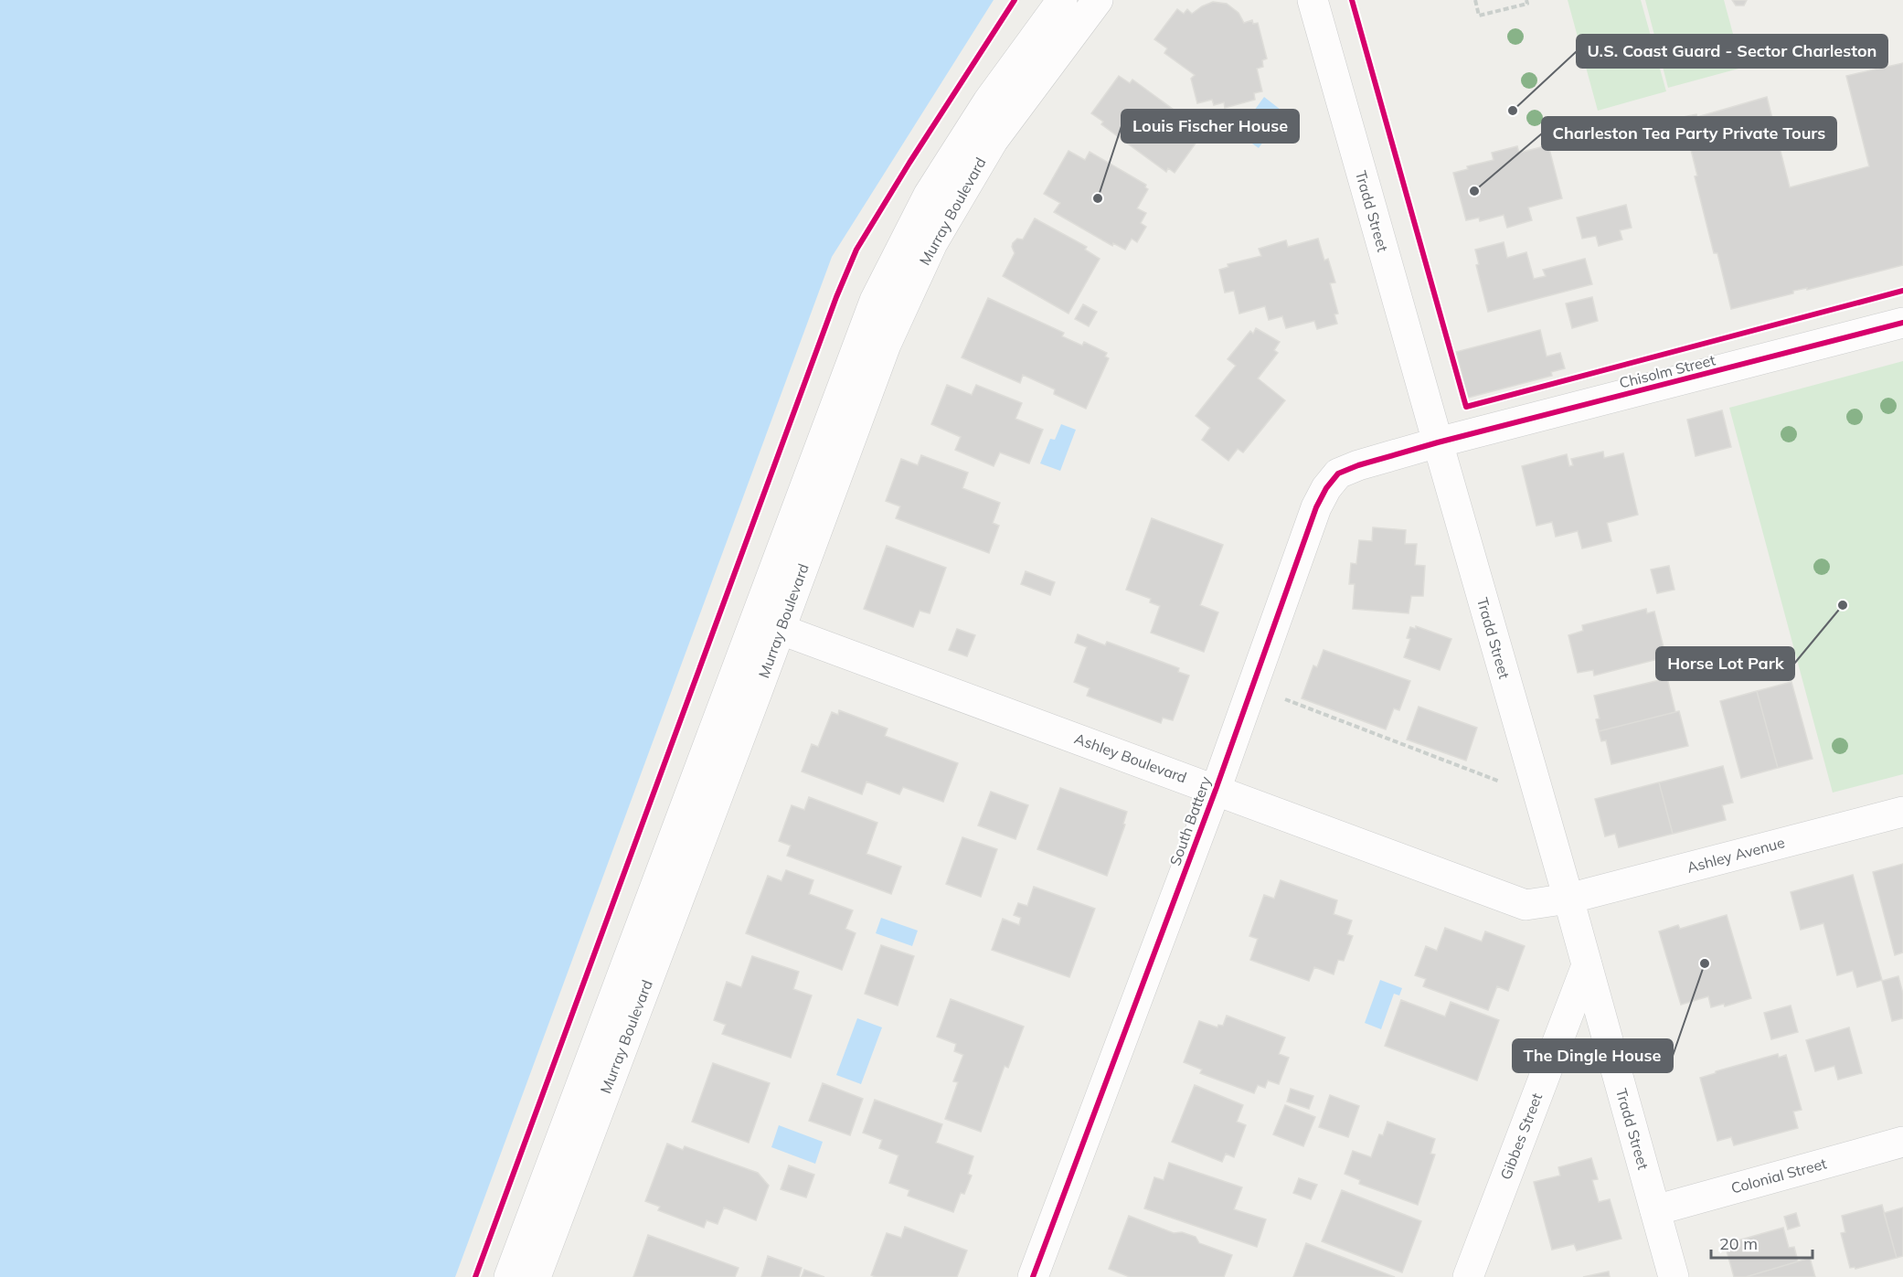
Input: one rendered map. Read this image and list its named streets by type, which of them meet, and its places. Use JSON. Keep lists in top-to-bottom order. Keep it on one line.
{"streets":{"street":["Murray Boulevard","Tradd Street","Chisolm Street","Ashley Boulevard","South Battery","Ashley Avenue","Gibbes Street","Colonial Street"]},"crossings":[["Murray Boulevard","Ashley Boulevard"],["Tradd Street","Chisolm Street"],["Tradd Street","Ashley Boulevard"],["Tradd Street","South Battery"],["Tradd Street","Ashley Avenue"],["Tradd Street","Gibbes Street"],["Tradd Street","Colonial Street"],["Chisolm Street","South Battery"],["Ashley Boulevard","South Battery"],["Ashley Boulevard","Ashley Avenue"]],"places":["U.S. Coast Guard - Sector Charleston","Charleston Tea Party Private Tours","Louis Fischer House","Horse Lot Park","The Dingle House"],"scale_bar":"20 m"}
